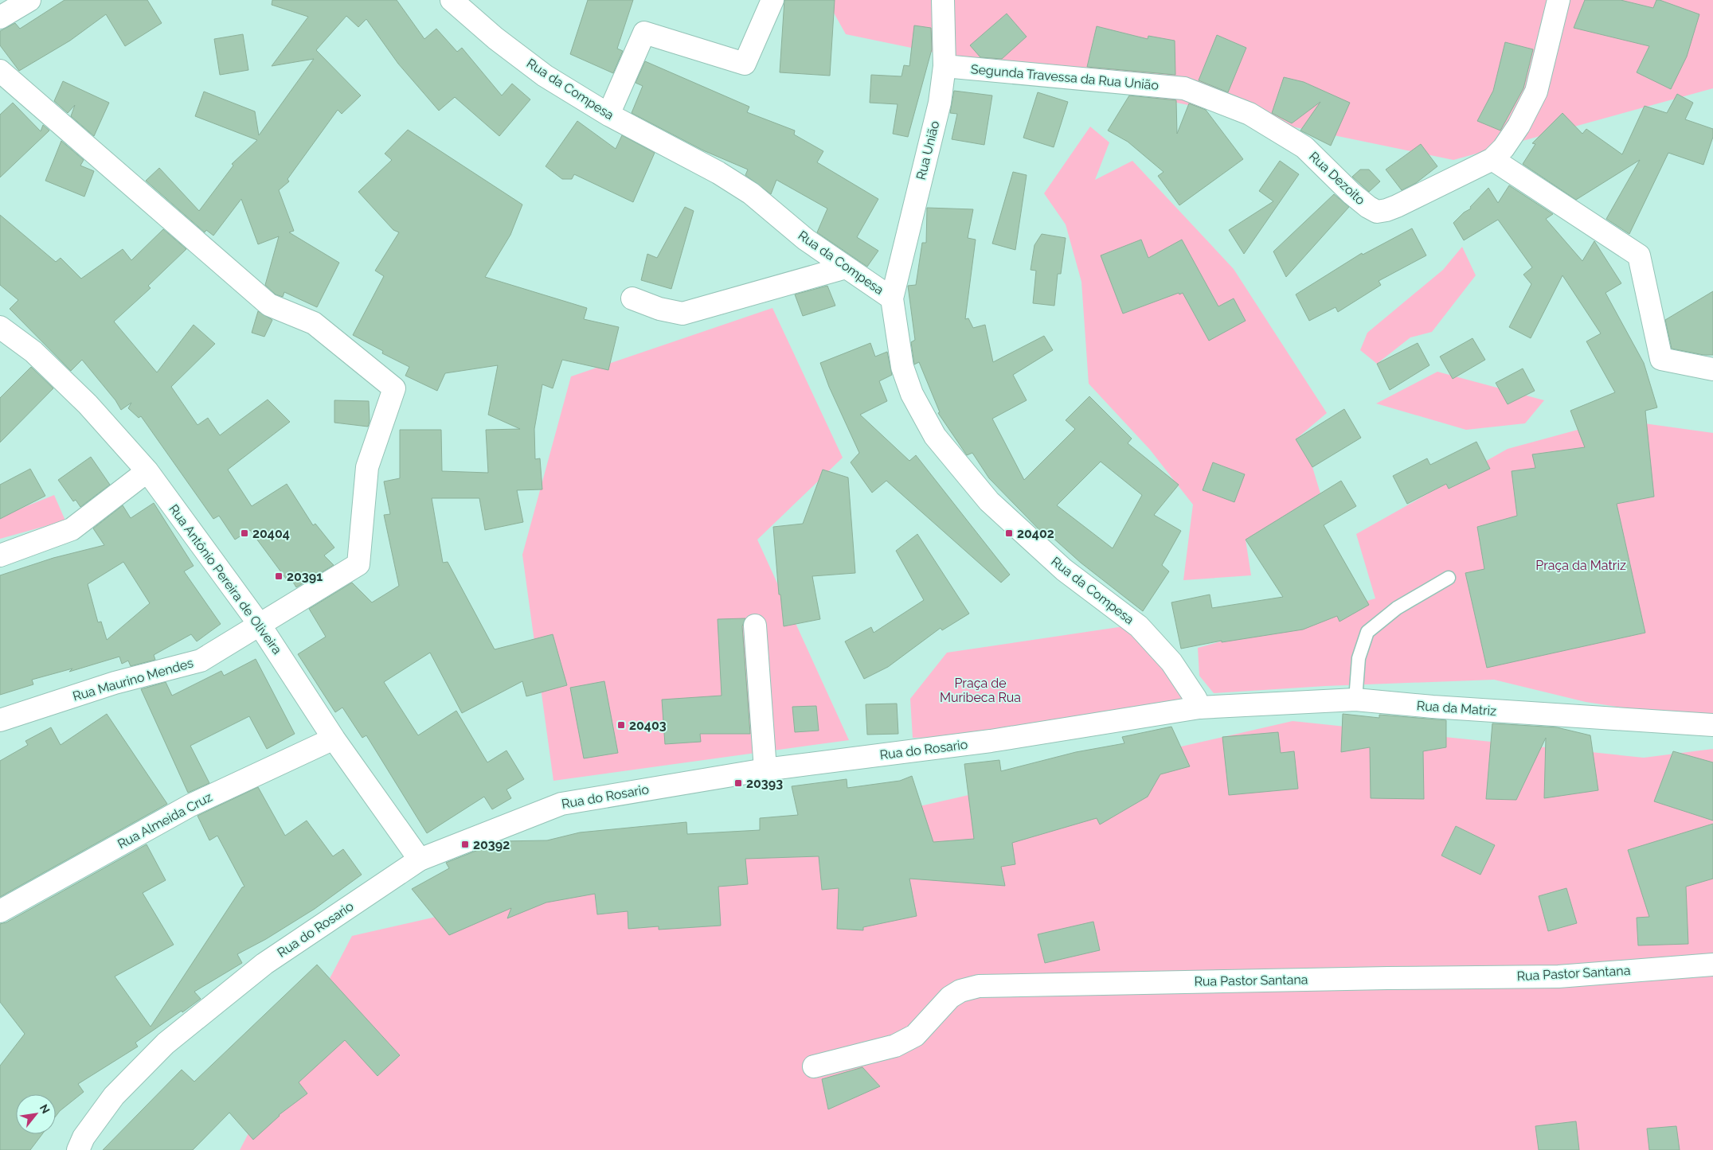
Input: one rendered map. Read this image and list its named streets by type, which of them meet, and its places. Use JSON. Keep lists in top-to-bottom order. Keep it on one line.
{"streets":{"street":["Segunda Travessa da Rua União","Rua da Compesa","Rua União","Rua Dezoito","Rua Antônio Pereira de Oliveira","Rua Maurino Mendes","Rua da Matriz","Rua do Rosario","Rua Almeida Cruz","Rua Pastor Santana"]},"crossings":[["Segunda Travessa da Rua União","Rua União"],["Segunda Travessa da Rua União","Rua Dezoito"],["Rua da Compesa","Rua União"],["Rua da Compesa","Rua da Matriz"],["Rua da Compesa","Rua do Rosario"],["Rua Antônio Pereira de Oliveira","Rua Maurino Mendes"],["Rua Antônio Pereira de Oliveira","Rua do Rosario"],["Rua Antônio Pereira de Oliveira","Rua Almeida Cruz"],["Rua da Matriz","Rua do Rosario"]],"parks":["Praça da Matriz","Praça de Muribeca Rua"],"places":{"transit":["20404","20402","20391","20403","20393","20392"]},"north":"top right"}
